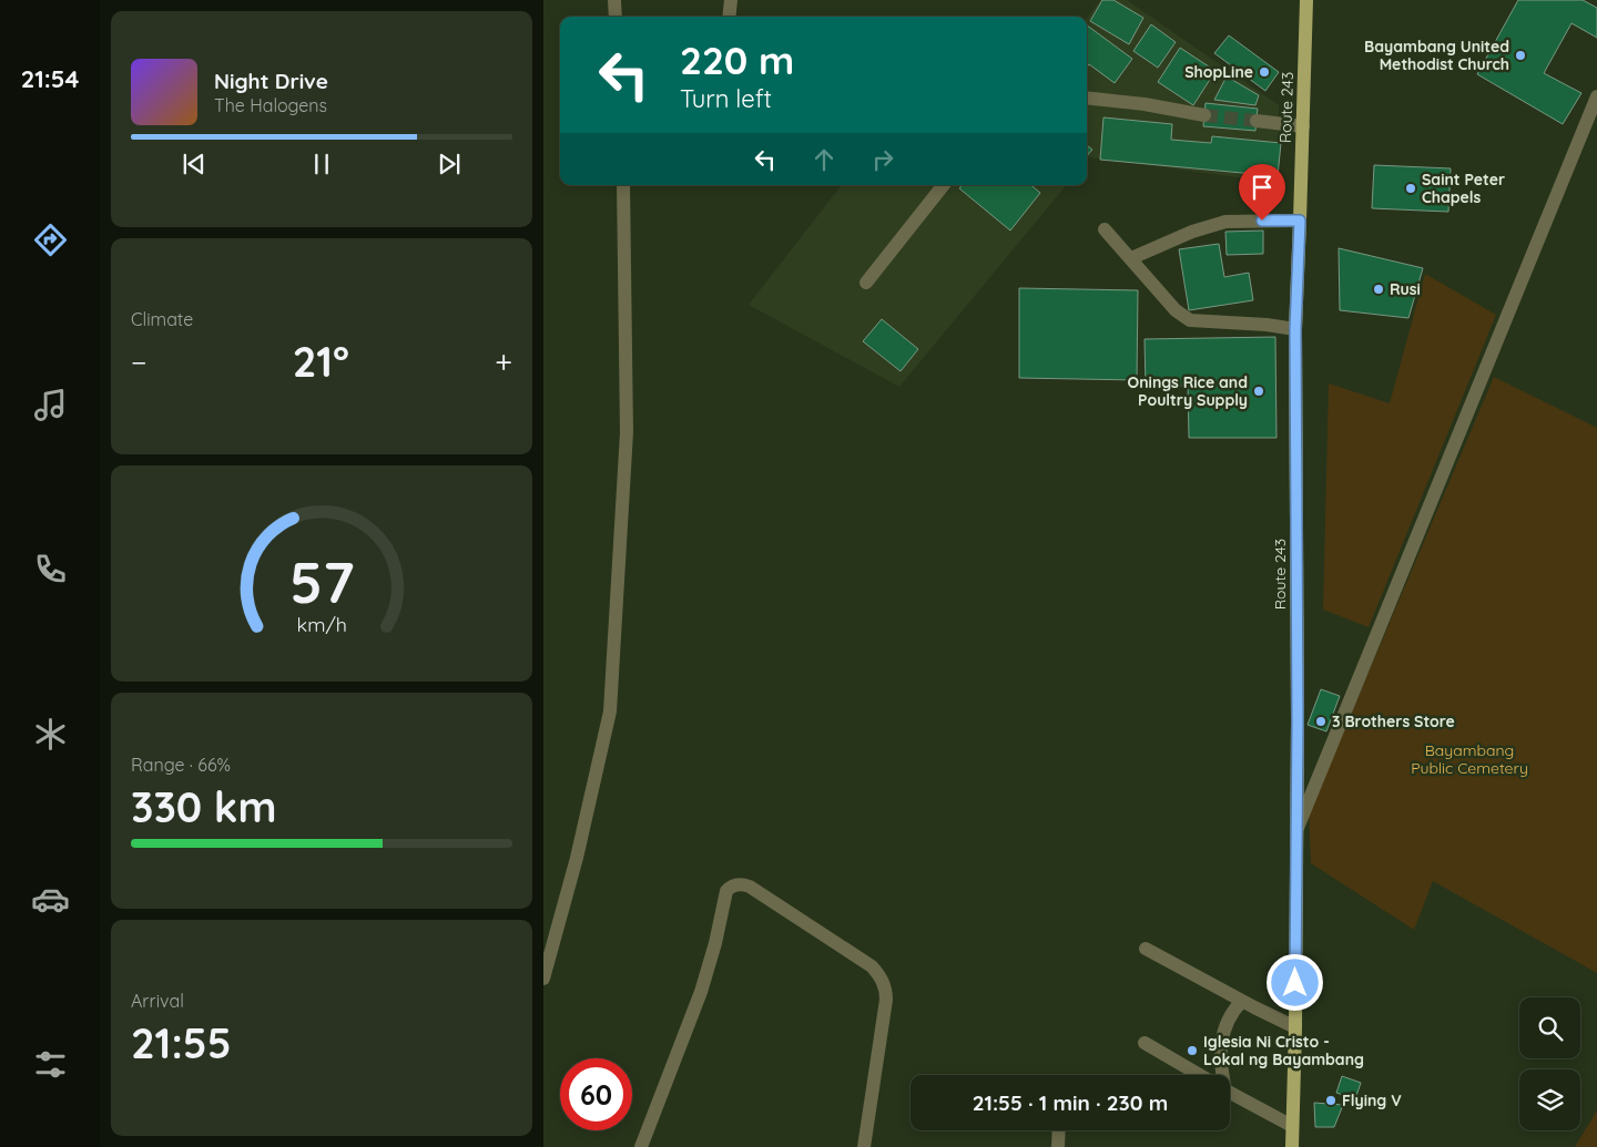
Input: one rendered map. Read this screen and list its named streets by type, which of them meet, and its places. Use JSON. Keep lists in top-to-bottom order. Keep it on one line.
{"streets":{"main road":["Route 243"]},"parks":["Bayambang Public Cemetery"],"places":["Bayambang United Methodist Church","ShopLine","Saint Peter Chapels","Rusi","Onings Rice and Poultry Supply","3 Brothers Store","Iglesia Ni Cristo - Lokal ng Bayambang","Flying V"],"page":{"tabs":"21:54","turn":["220 m","Turn left"],"song":["Night Drive","The Halogens"],"tile":["Climate",["Range · 66%","330 km"],["Arrival","21:55"]],"heat":["−","21°","+"],"limit":"60","trip":"21:55 · 1 min · 230 m","gauge":["57","km/h"]}}
